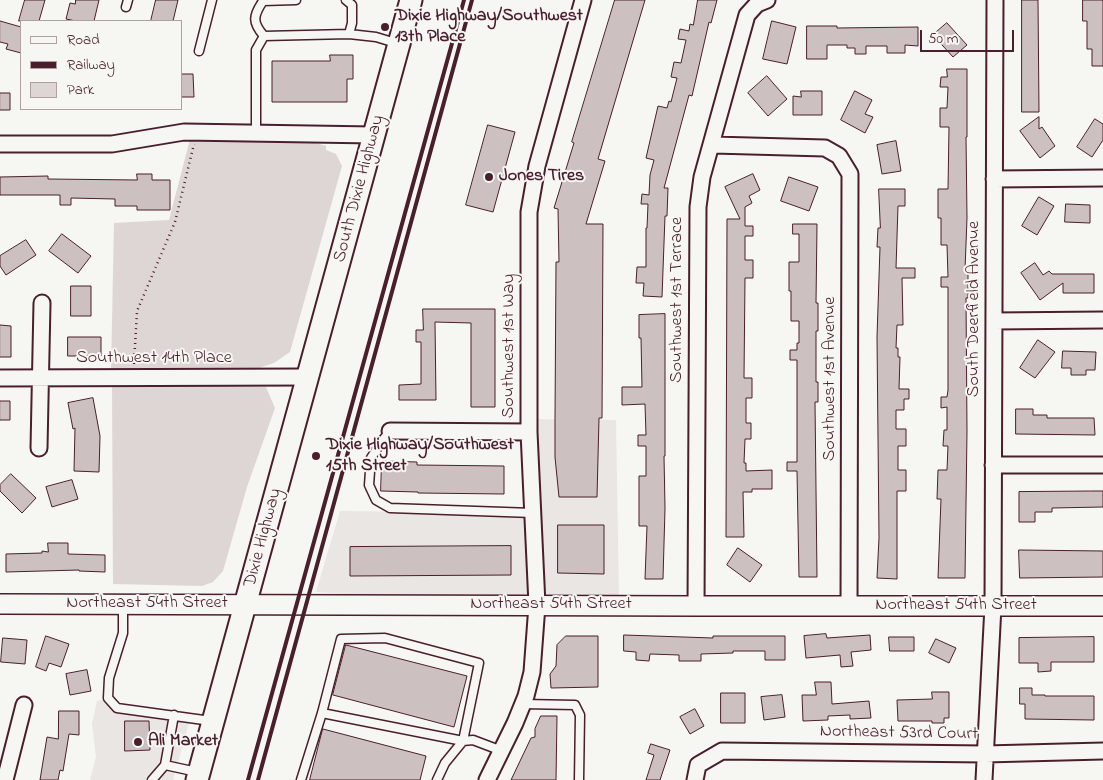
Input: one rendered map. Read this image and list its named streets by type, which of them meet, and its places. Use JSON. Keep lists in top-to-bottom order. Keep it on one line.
{"streets":{"main road":["South Dixie Highway","Dixie Highway"],"street":["Southwest 1st Terrace","South Deerfield Avenue","Southwest 1st Way","Southwest 14th Place","Southwest 1st Avenue","Northeast 54th Street","Northeast 53rd Court"]},"crossings":[["South Dixie Highway","Southwest 14th Place"],["South Dixie Highway","Dixie Highway"],["Southwest 1st Terrace","Southwest 1st Avenue"],["Southwest 1st Terrace","Northeast 54th Street"],["South Deerfield Avenue","Northeast 54th Street"],["South Deerfield Avenue","Northeast 53rd Court"],["Southwest 1st Way","Northeast 54th Street"],["Southwest 14th Place","Dixie Highway"],["Southwest 1st Avenue","Northeast 54th Street"],["Dixie Highway","Northeast 54th Street"]],"places":["Dixie Highway/Southwest 13th Place","Jones Tires","Dixie Highway/Southwest 15th Street","Ali Market"],"legend":["Road","Railway","Park"],"scale_bar":"50 m"}
